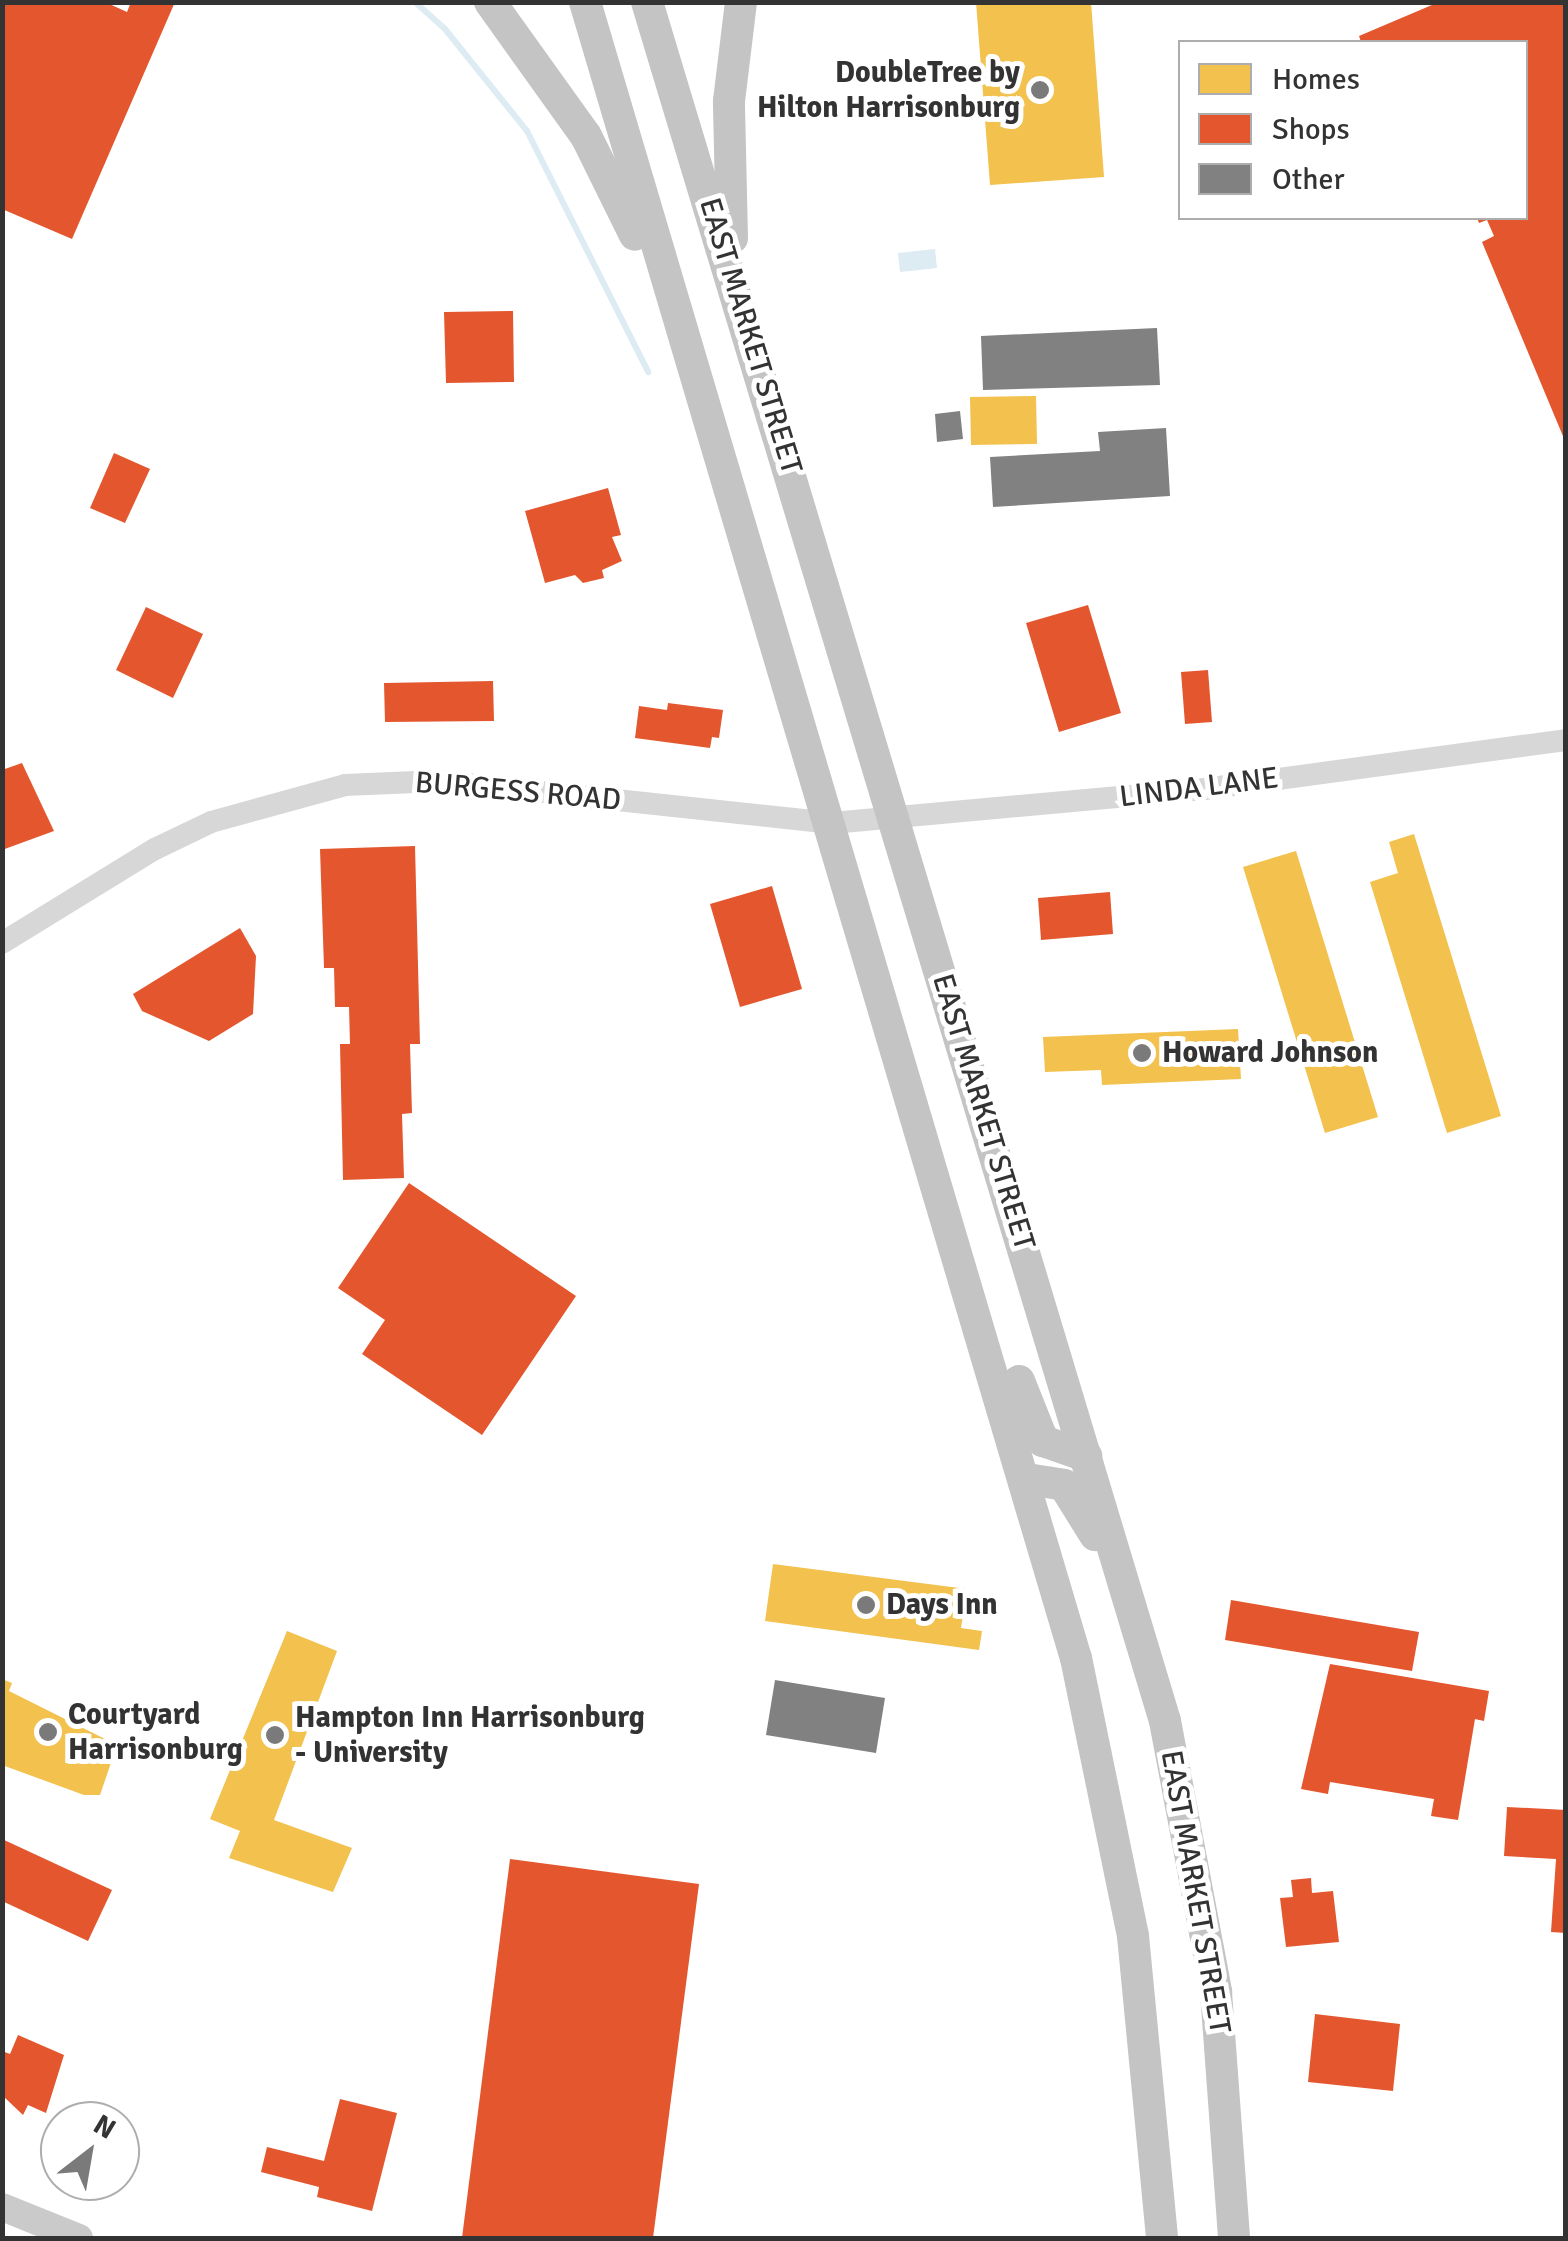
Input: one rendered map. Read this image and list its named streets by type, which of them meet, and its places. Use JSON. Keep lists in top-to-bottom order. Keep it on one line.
{"streets":{"highway":["EAST MARKET STREET"],"street":["LINDA LANE","BURGESS ROAD"]},"crossings":[["EAST MARKET STREET","LINDA LANE"],["LINDA LANE","BURGESS ROAD"]],"places":["DoubleTree by Hilton Harrisonburg","Howard Johnson","Days Inn","Courtyard Harrisonburg","Hampton Inn Harrisonburg - University"],"legend":["Homes","Shops","Other"],"north":"top right"}
